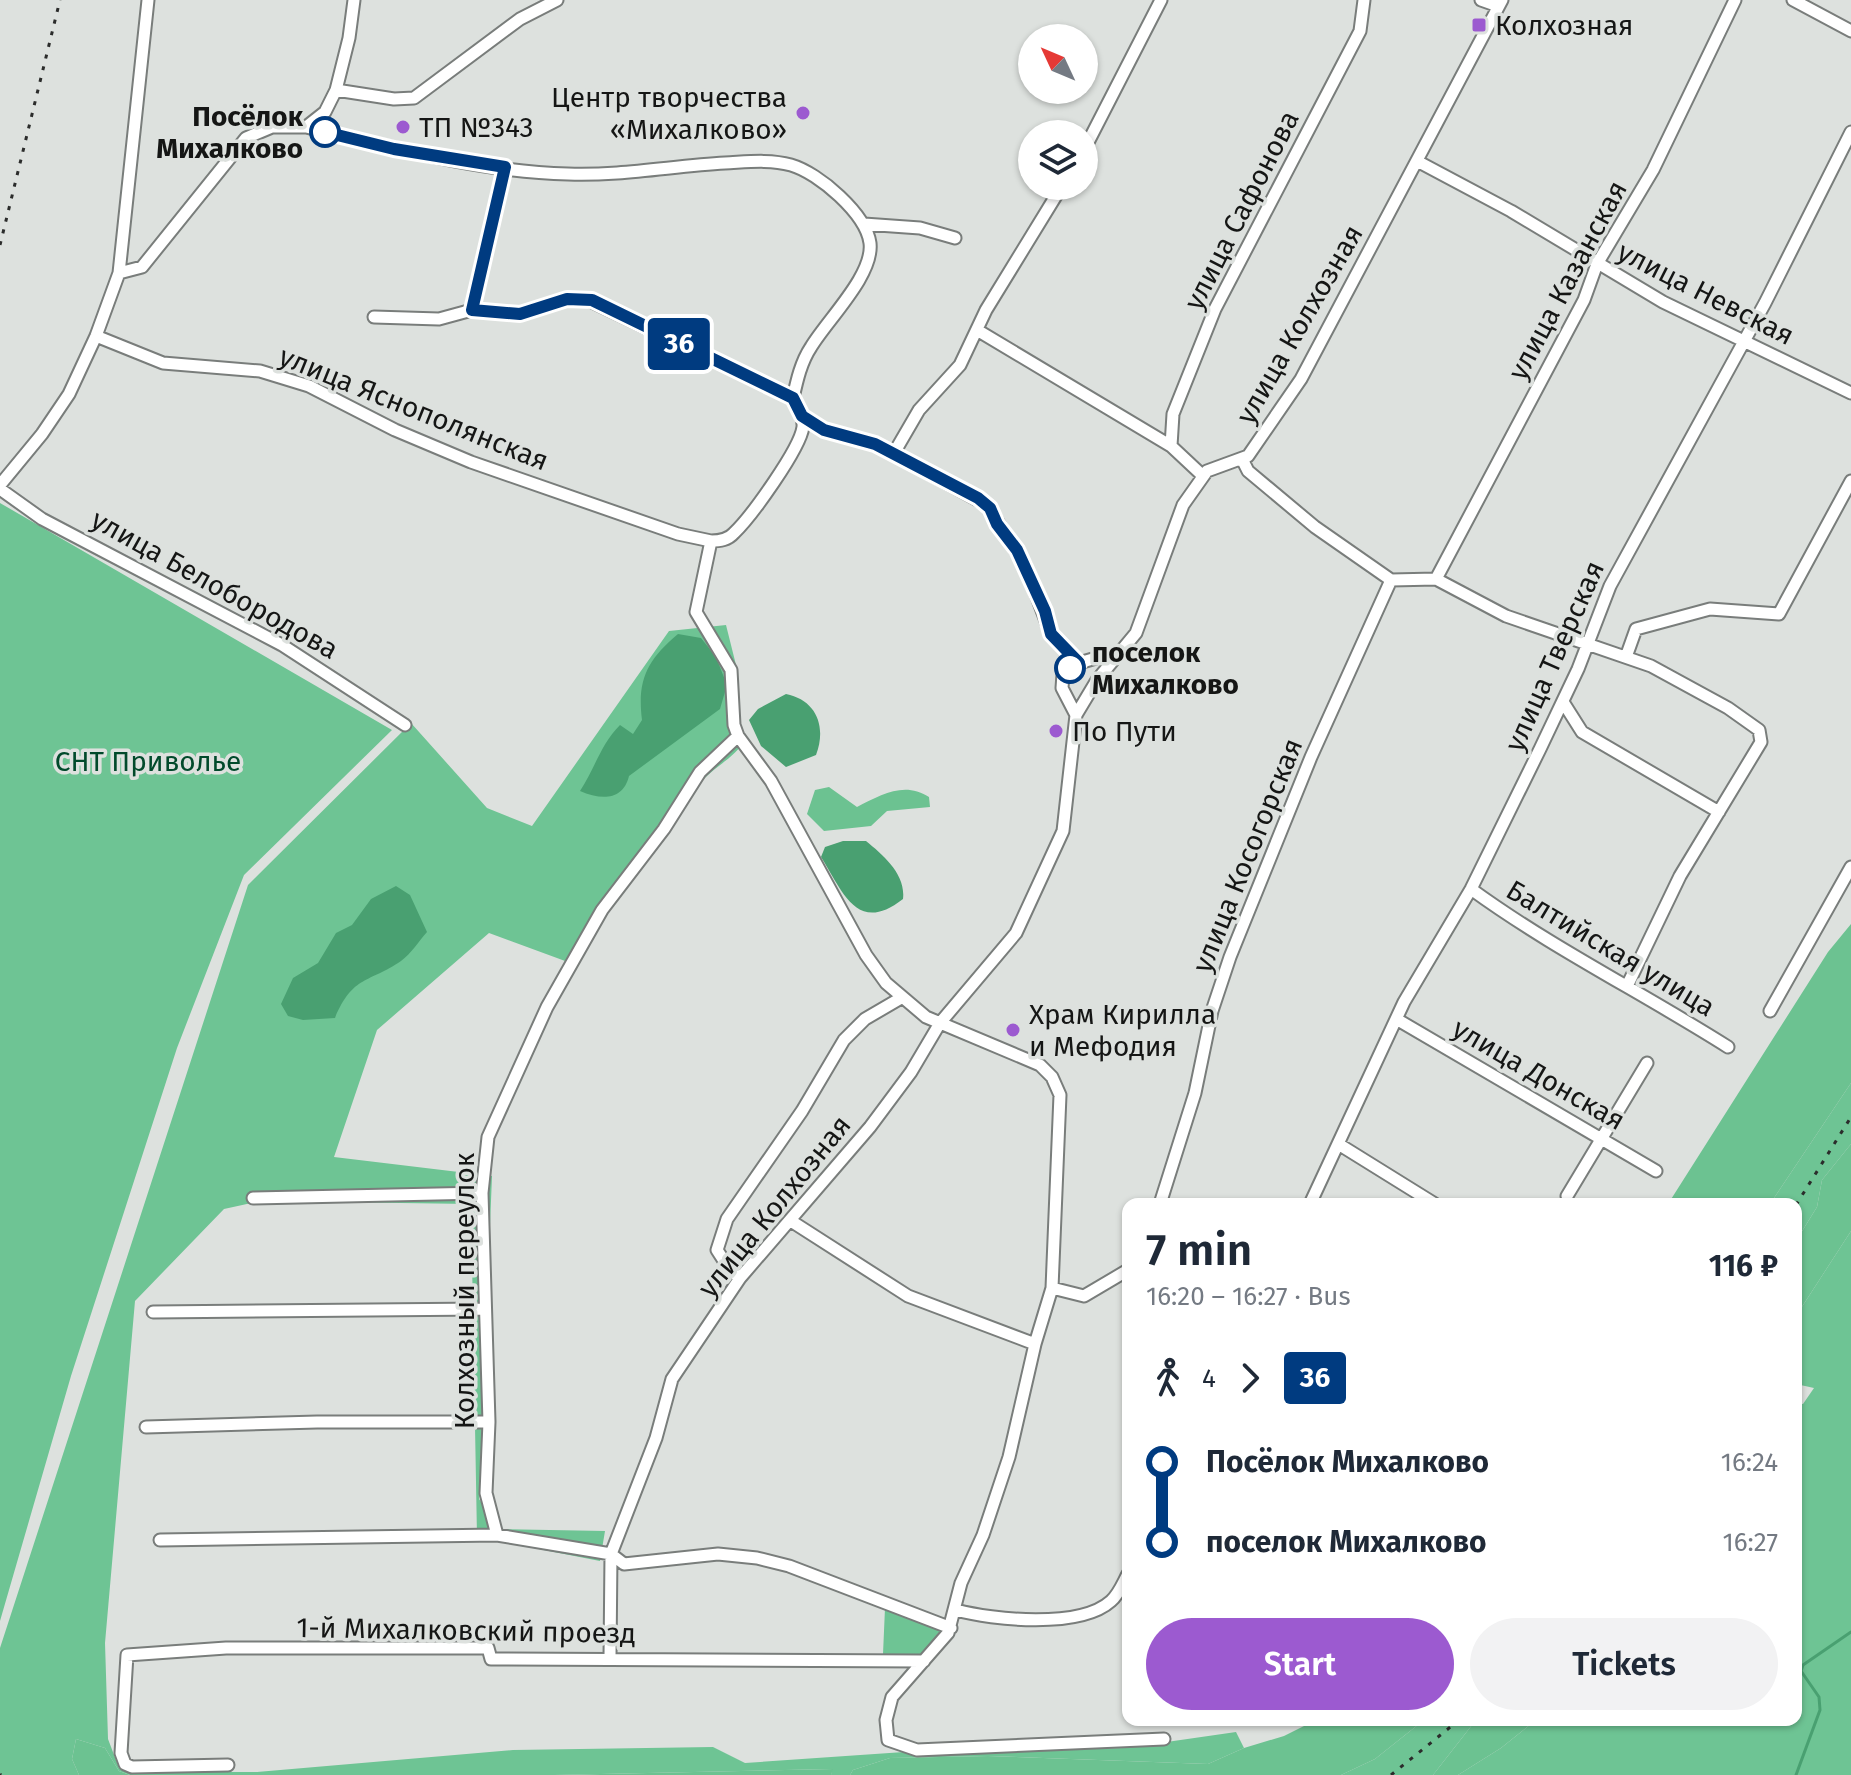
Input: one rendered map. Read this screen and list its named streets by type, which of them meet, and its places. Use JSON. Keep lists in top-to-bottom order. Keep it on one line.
{"streets":{"street":["улица Сафонова","улица Казанская","улица Невская","улица Колхозная","улица Яснополянская","улица Белобородова","улица Тверская","улица Косогорская","Балтийская улица","улица Донская","Колхозный переулок","1-й Михалковский проезд"]},"crossings":[["улица Казанская","улица Невская"],["улица Невская","улица Колхозная"],["улица Невская","улица Тверская"],["улица Колхозная","1-й Михалковский проезд"],["улица Тверская","Балтийская улица"],["улица Тверская","улица Донская"]],"parks":["СНТ Приволье"],"places":{"transit":["Колхозная"],"other":["Центр творчества «Михалково»","ТП №343","Посёлок Михалково","поселок Михалково","По Пути","Храм Кирилла и Мефодия"]},"lines":["bus line 36"],"north":"top left","page":{"on_map":"36","heading":["7 min","16:20 – 16:27 · Bus","116 ₽"],"legs":["4","36"],"list":[{"name":"Посёлок Михалково","value":"16:24"},{"name":"поселок Михалково","value":"16:27"}],"buttons":["Start","Tickets"]}}
